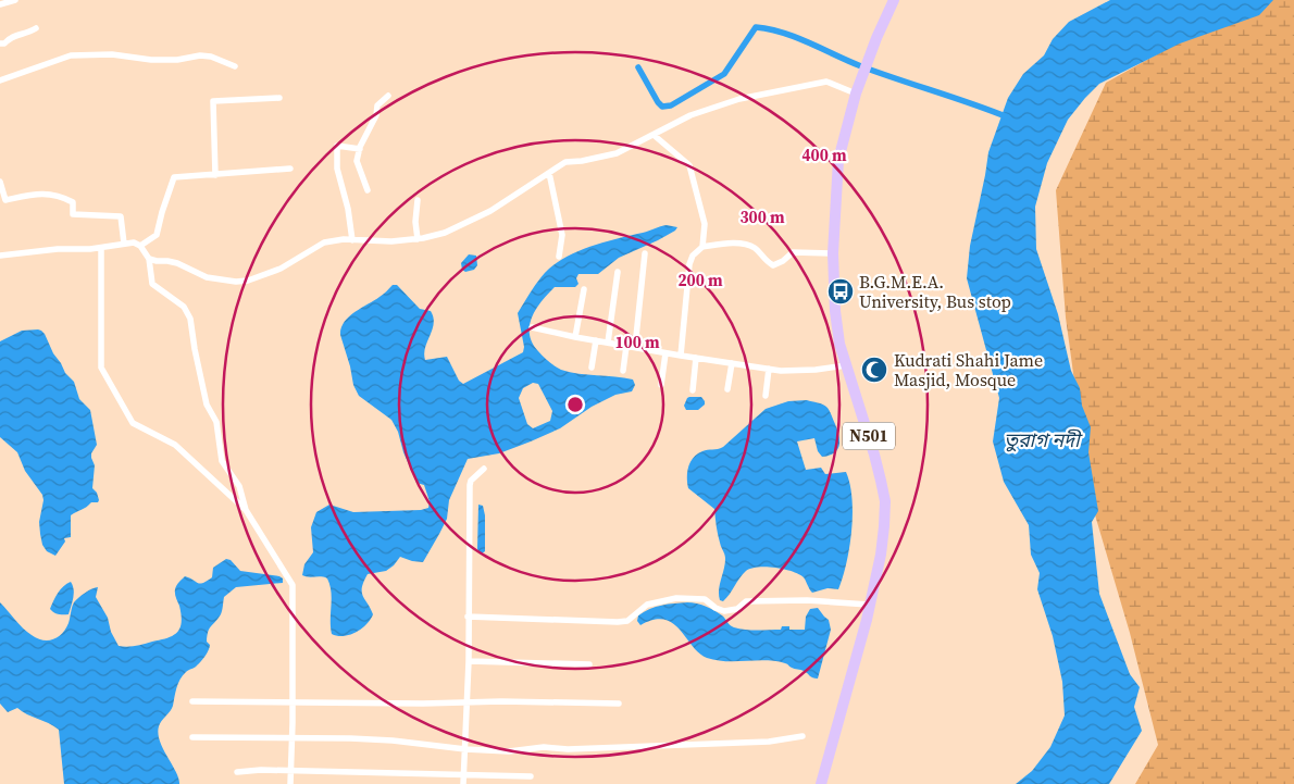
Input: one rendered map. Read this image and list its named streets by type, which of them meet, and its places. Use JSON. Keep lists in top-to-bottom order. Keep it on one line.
{"streets":{"highway":["N501"]},"water":["তুরাগ নদী"],"places":{"bus stop":["B.G.M.E.A. University, Bus stop"],"mosque":["Kudrati Shahi Jame Masjid, Mosque"]},"rings":["400 m","300 m","200 m","100 m"]}
